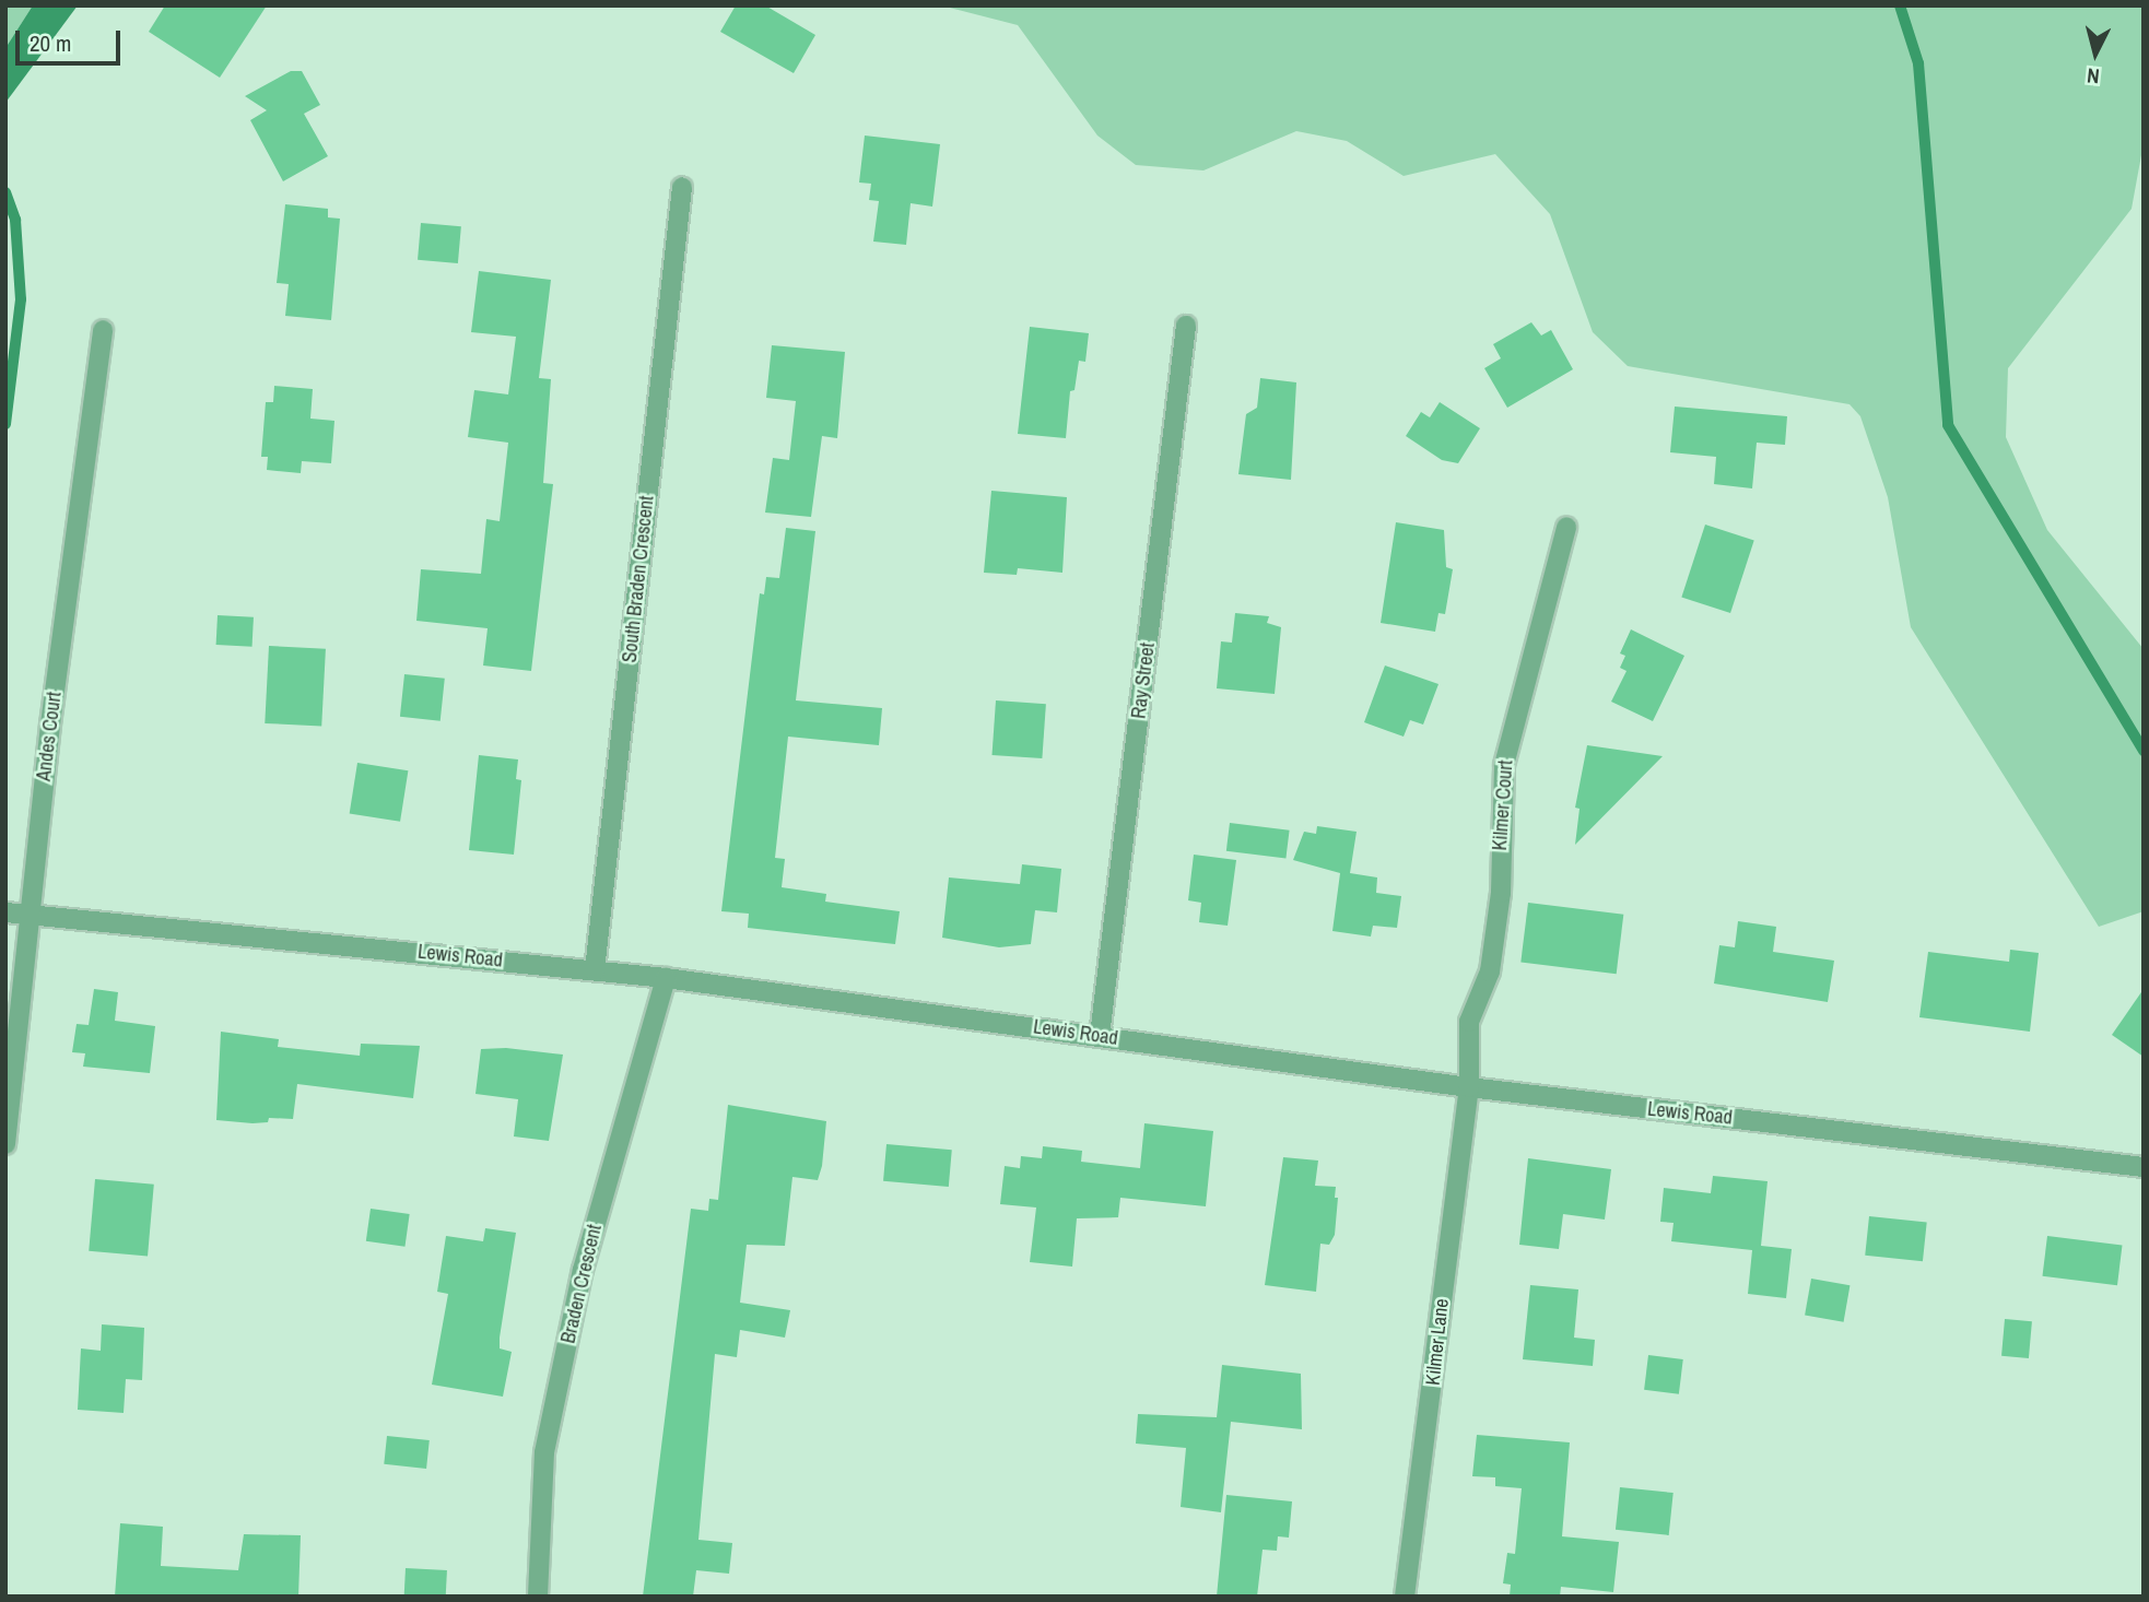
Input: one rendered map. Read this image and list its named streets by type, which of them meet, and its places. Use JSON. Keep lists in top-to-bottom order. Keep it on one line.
{"streets":{"street":["South Braden Crescent","Ray Street","Andes Court","Kilmer Court","Lewis Road","Braden Crescent","Kilmer Lane"]},"crossings":[["South Braden Crescent","Lewis Road"],["Ray Street","Lewis Road"],["Andes Court","Lewis Road"],["Kilmer Court","Lewis Road"],["Kilmer Court","Kilmer Lane"],["Lewis Road","Braden Crescent"],["Lewis Road","Kilmer Lane"]],"scale_bar":"20 m","north":"bottom"}
